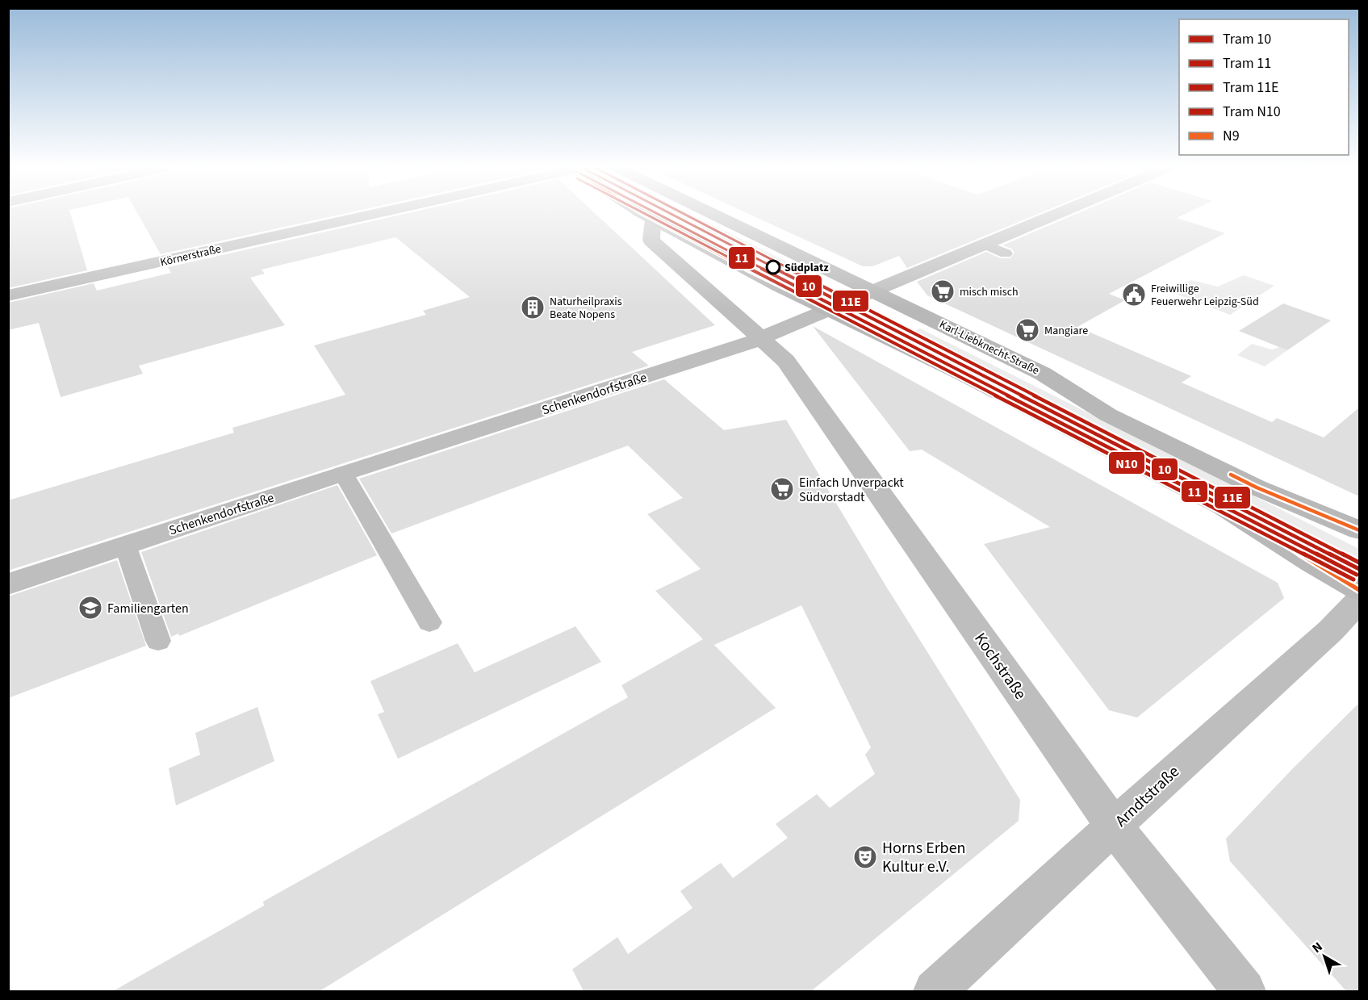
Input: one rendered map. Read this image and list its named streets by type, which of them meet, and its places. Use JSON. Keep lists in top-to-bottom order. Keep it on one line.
{"streets":{"main road":["Karl-Liebknecht-Straße"],"street":["Körnerstraße","Schenkendorfstraße","Kochstraße","Arndtstraße"]},"crossings":[["Karl-Liebknecht-Straße","Schenkendorfstraße"],["Schenkendorfstraße","Kochstraße"],["Kochstraße","Arndtstraße"]],"places":{"other":["Südplatz"],"supermarket":["misch misch","Mangiare","Einfach Unverpackt Südvorstadt"],"public building":["Freiwillige Feuerwehr Leipzig-Süd"],"building":["Naturheilpraxis Beate Nopens"],"school or university":["Familiengarten"],"theatre":["Horns Erben Kultur e.V."]},"lines":["tram line 10","tram line 11","tram line 11E","tram line N10","transit line N9"],"legend":["Tram 10","Tram 11","Tram 11E","Tram N10","N9"],"north":"top left"}
